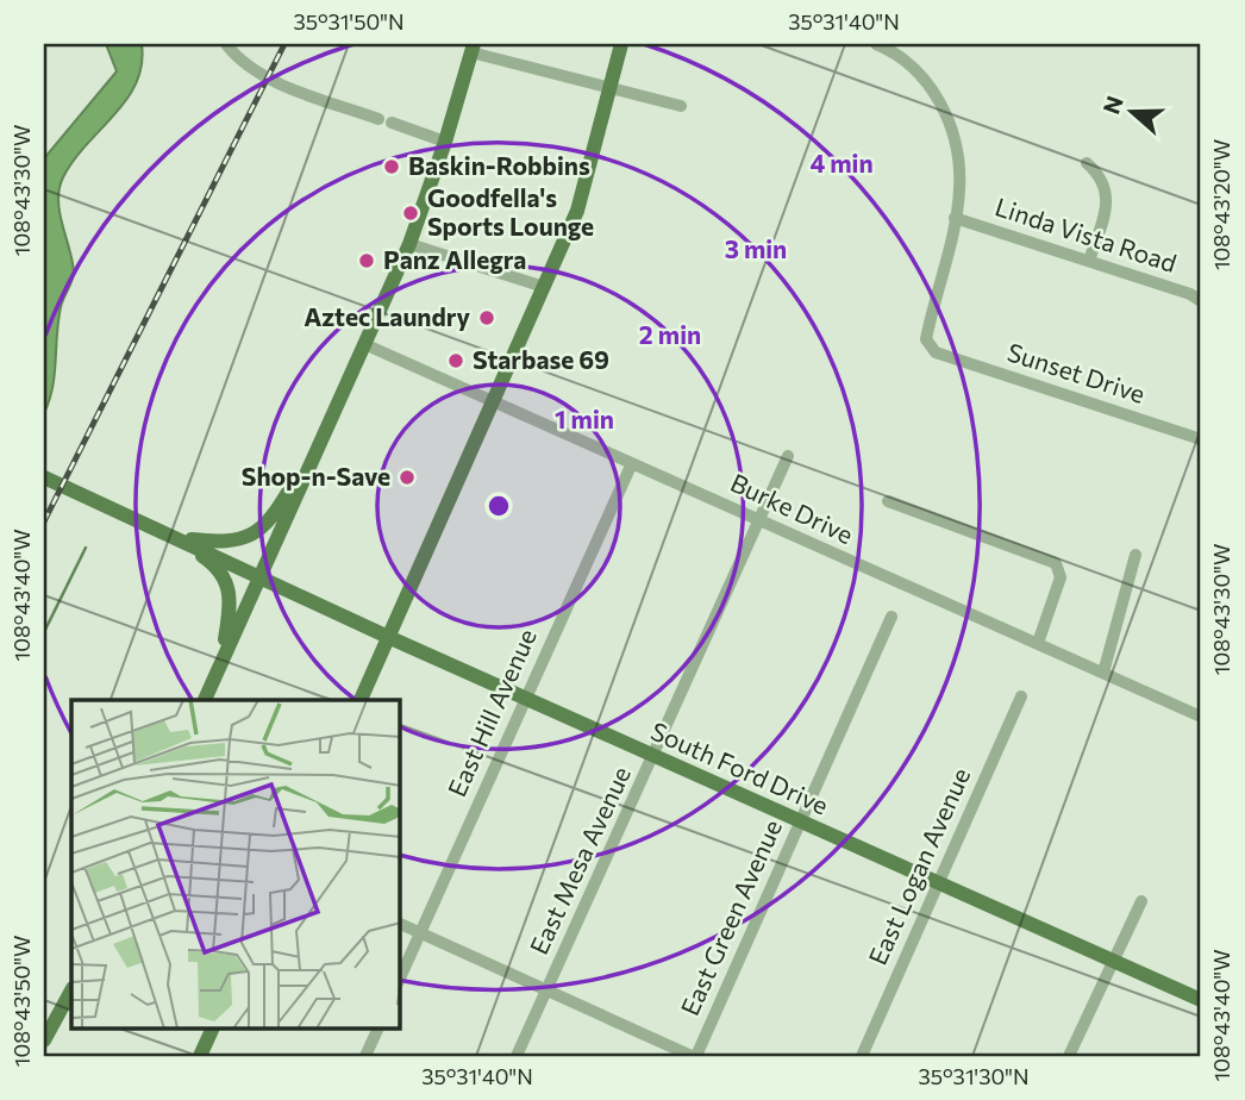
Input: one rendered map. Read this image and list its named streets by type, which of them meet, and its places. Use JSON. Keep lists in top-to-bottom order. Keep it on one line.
{"streets":{"main road":["South Ford Drive"],"street":["Linda Vista Road","Sunset Drive","Burke Drive","East Hill Avenue","East Mesa Avenue","East Logan Avenue","East Green Avenue"]},"crossings":[["Linda Vista Road","Sunset Drive"],["Burke Drive","East Hill Avenue"],["Burke Drive","East Mesa Avenue"],["East Hill Avenue","South Ford Drive"],["South Ford Drive","East Mesa Avenue"],["South Ford Drive","East Logan Avenue"],["South Ford Drive","East Green Avenue"]],"places":["Baskin-Robbins","Goodfella's Sports Lounge","Panz Allegra","Aztec Laundry","Starbase 69","Shop-n-Save"],"north":"left","coordinates":["35°31'50\"N","35°31'40\"N","108°43'30\"W","108°43'20\"W","108°43'40\"W","108°43'50\"W","35°31'30\"N"],"rings":["4 min","3 min","2 min","1 min"]}
